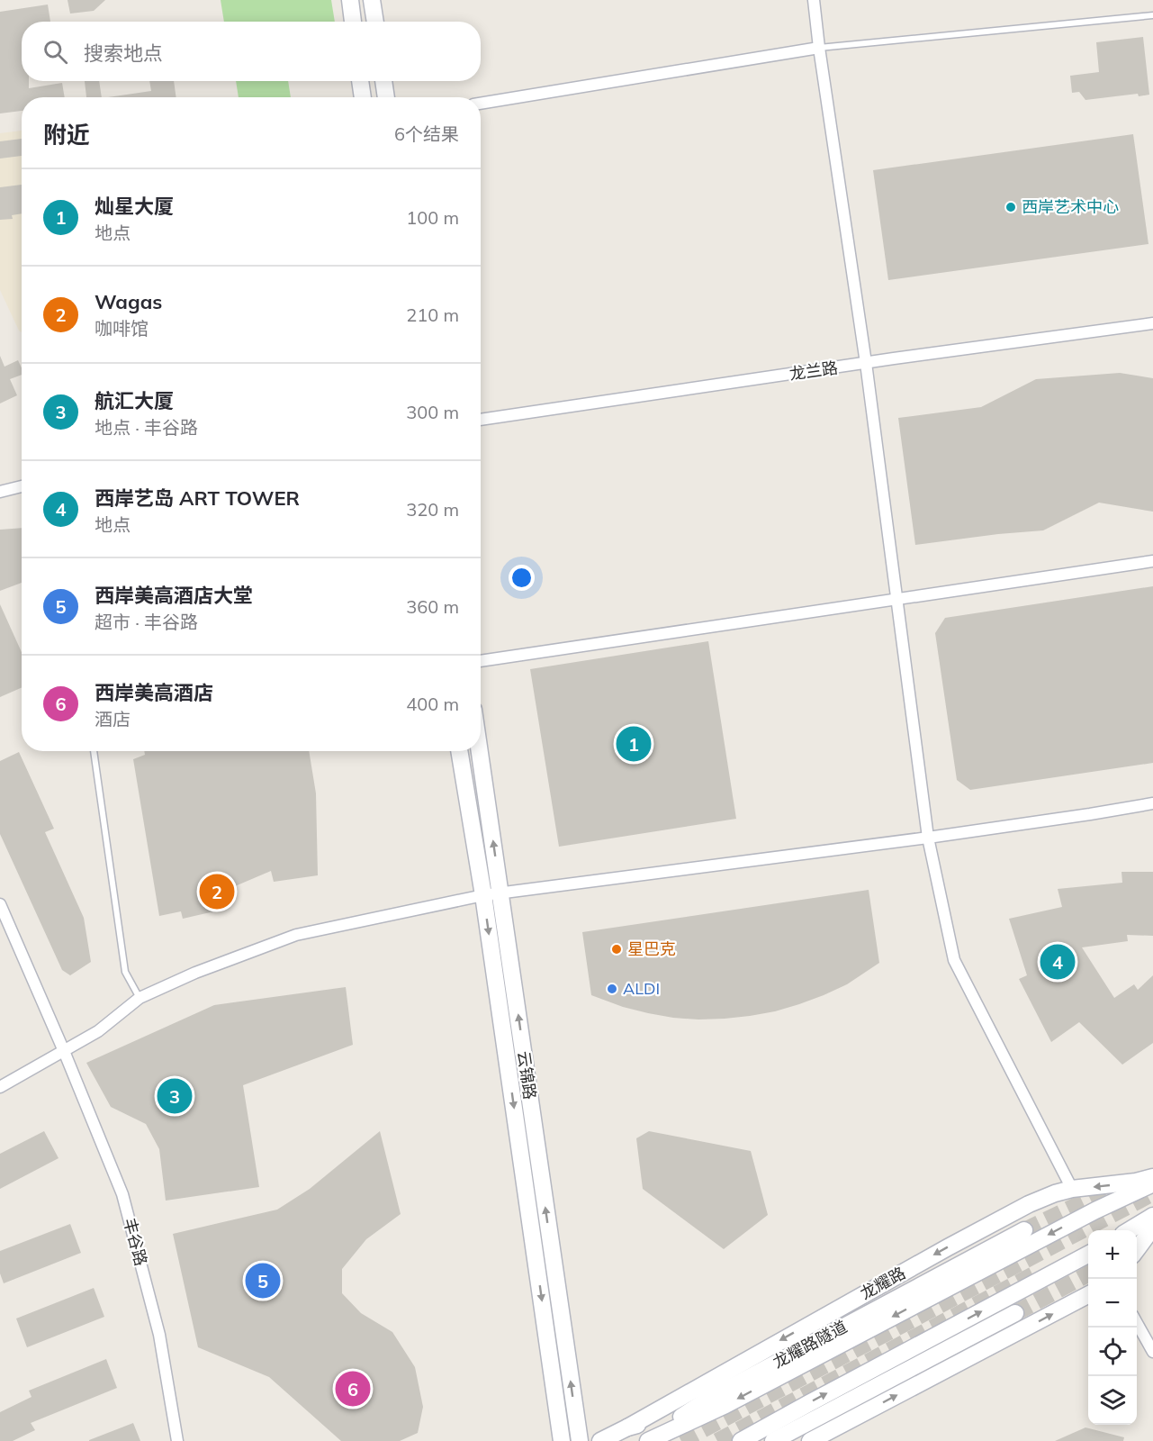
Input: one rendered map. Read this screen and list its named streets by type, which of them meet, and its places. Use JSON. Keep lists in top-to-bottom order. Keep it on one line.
{"streets":{"main road":["云锦路","龙耀路","龙耀路隧道"],"street":["龙兰路","丰谷路"]},"crossings":[["龙耀路","龙耀路隧道"]],"places":["西岸艺术中心","星巴克","ALDI"],"page":{"search":"搜索地点","heading":["附近","6个结果"],"list":[{"mark":"1","name":"灿星大厦","note":"地点","value":"100 m"},{"mark":"2","name":"Wagas","note":"咖啡馆","value":"210 m"},{"mark":"3","name":"航汇大厦","note":"地点 · 丰谷路","value":"300 m"},{"mark":"4","name":"西岸艺岛 ART TOWER","note":"地点","value":"320 m"},{"mark":"5","name":"西岸美高酒店大堂","note":"超市 · 丰谷路","value":"360 m"},{"mark":"6","name":"西岸美高酒店","note":"酒店","value":"400 m"}],"pins":["1","2","4","3","5","6"],"map_buttons":["+","−"]}}
